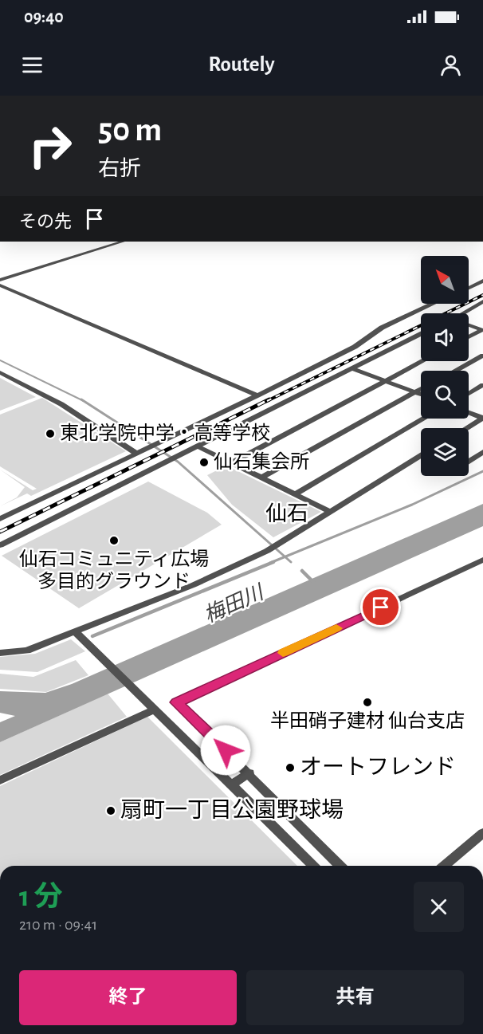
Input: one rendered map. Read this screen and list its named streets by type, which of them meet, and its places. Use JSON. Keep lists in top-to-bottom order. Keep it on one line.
{"districts":["仙石"],"water":["梅田川"],"places":["東北学院中学・高等学校","仙石集会所","仙石コミュニティ広場 多目的グラウンド","半田硝子建材 仙台支店","オートフレンド","扇町一丁目公園野球場"],"north":"top left","page":{"status":"09:40","header":"Routely","turn":["50 m","右折"],"then":"その先","heading":["1 分","210 m · 09:41"],"buttons":["終了","共有"]}}
